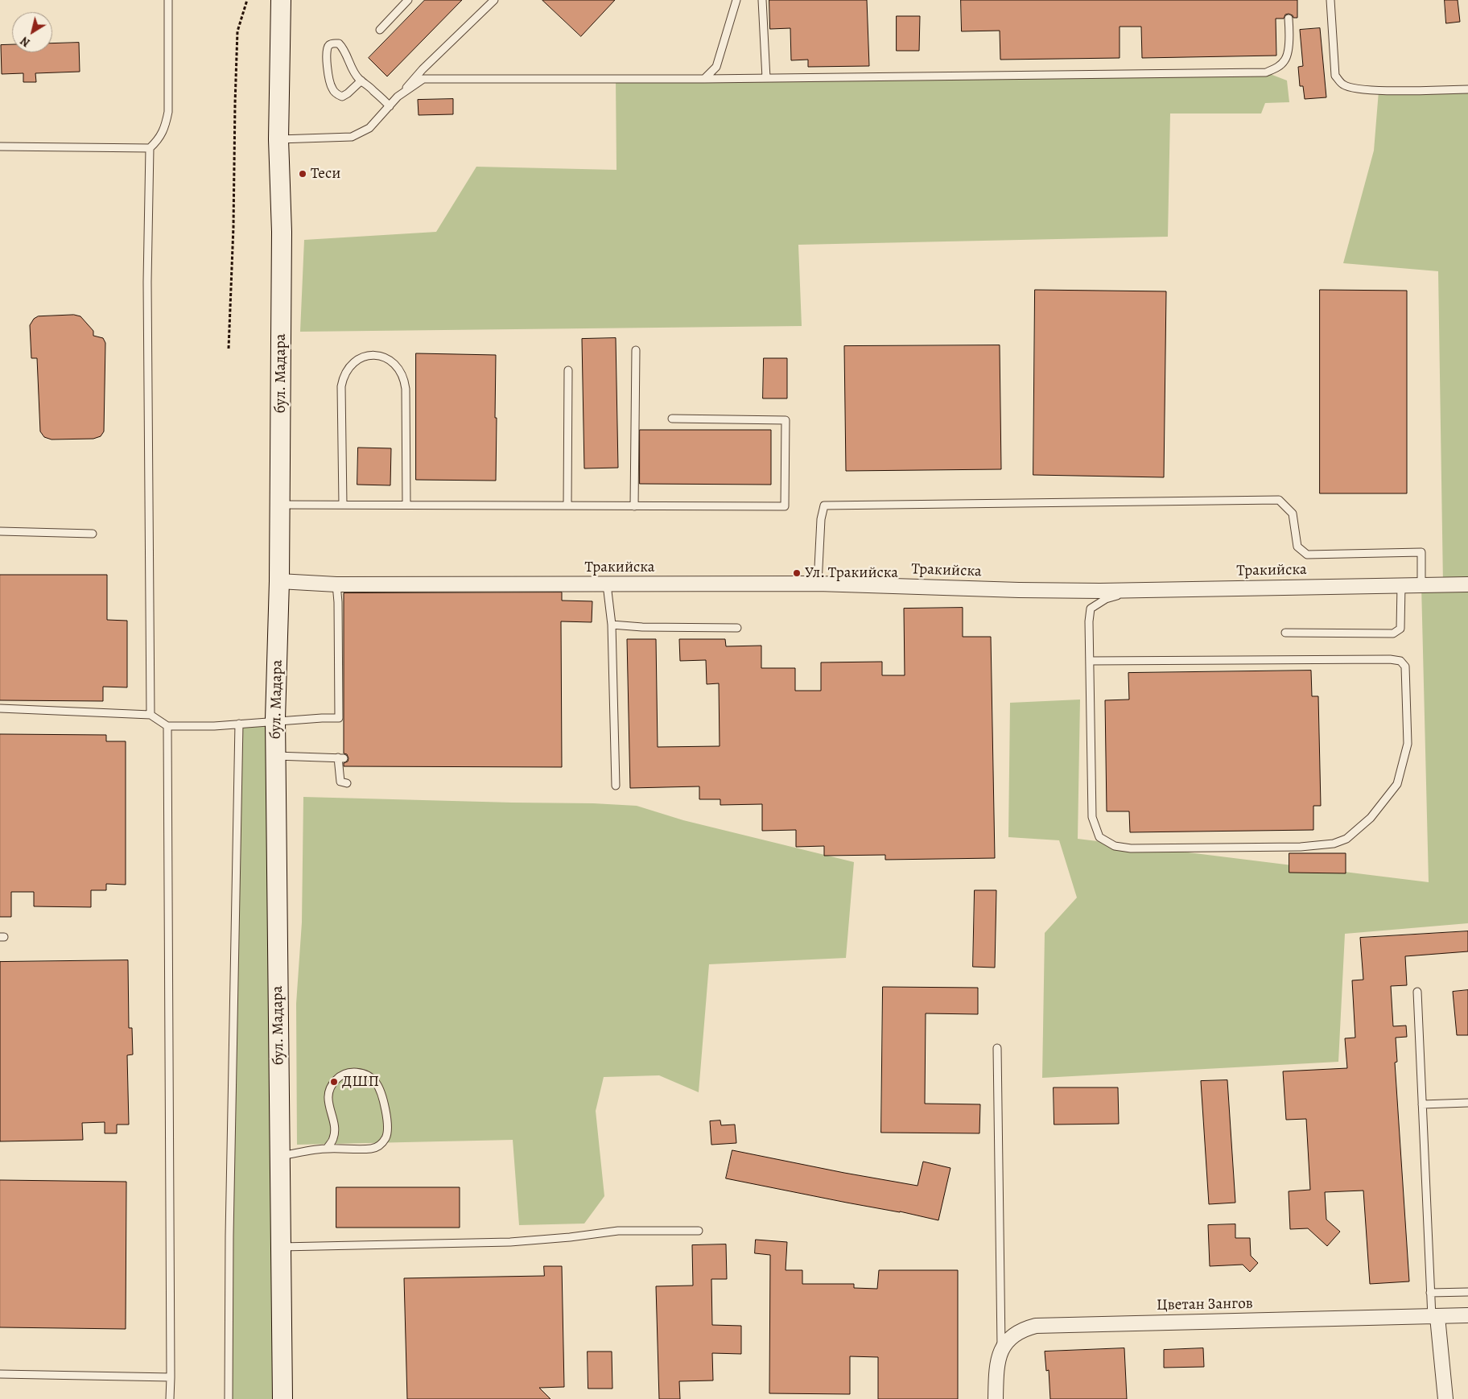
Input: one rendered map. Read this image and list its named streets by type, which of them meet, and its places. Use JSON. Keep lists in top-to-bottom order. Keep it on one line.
{"streets":{"main road":["бул. Мадара"],"street":["Тракийска","Цветан Зангов"]},"crossings":[["бул. Мадара","Тракийска"]],"places":["Теси","Ул. Тракийска","ДШП"],"north":"bottom left"}
